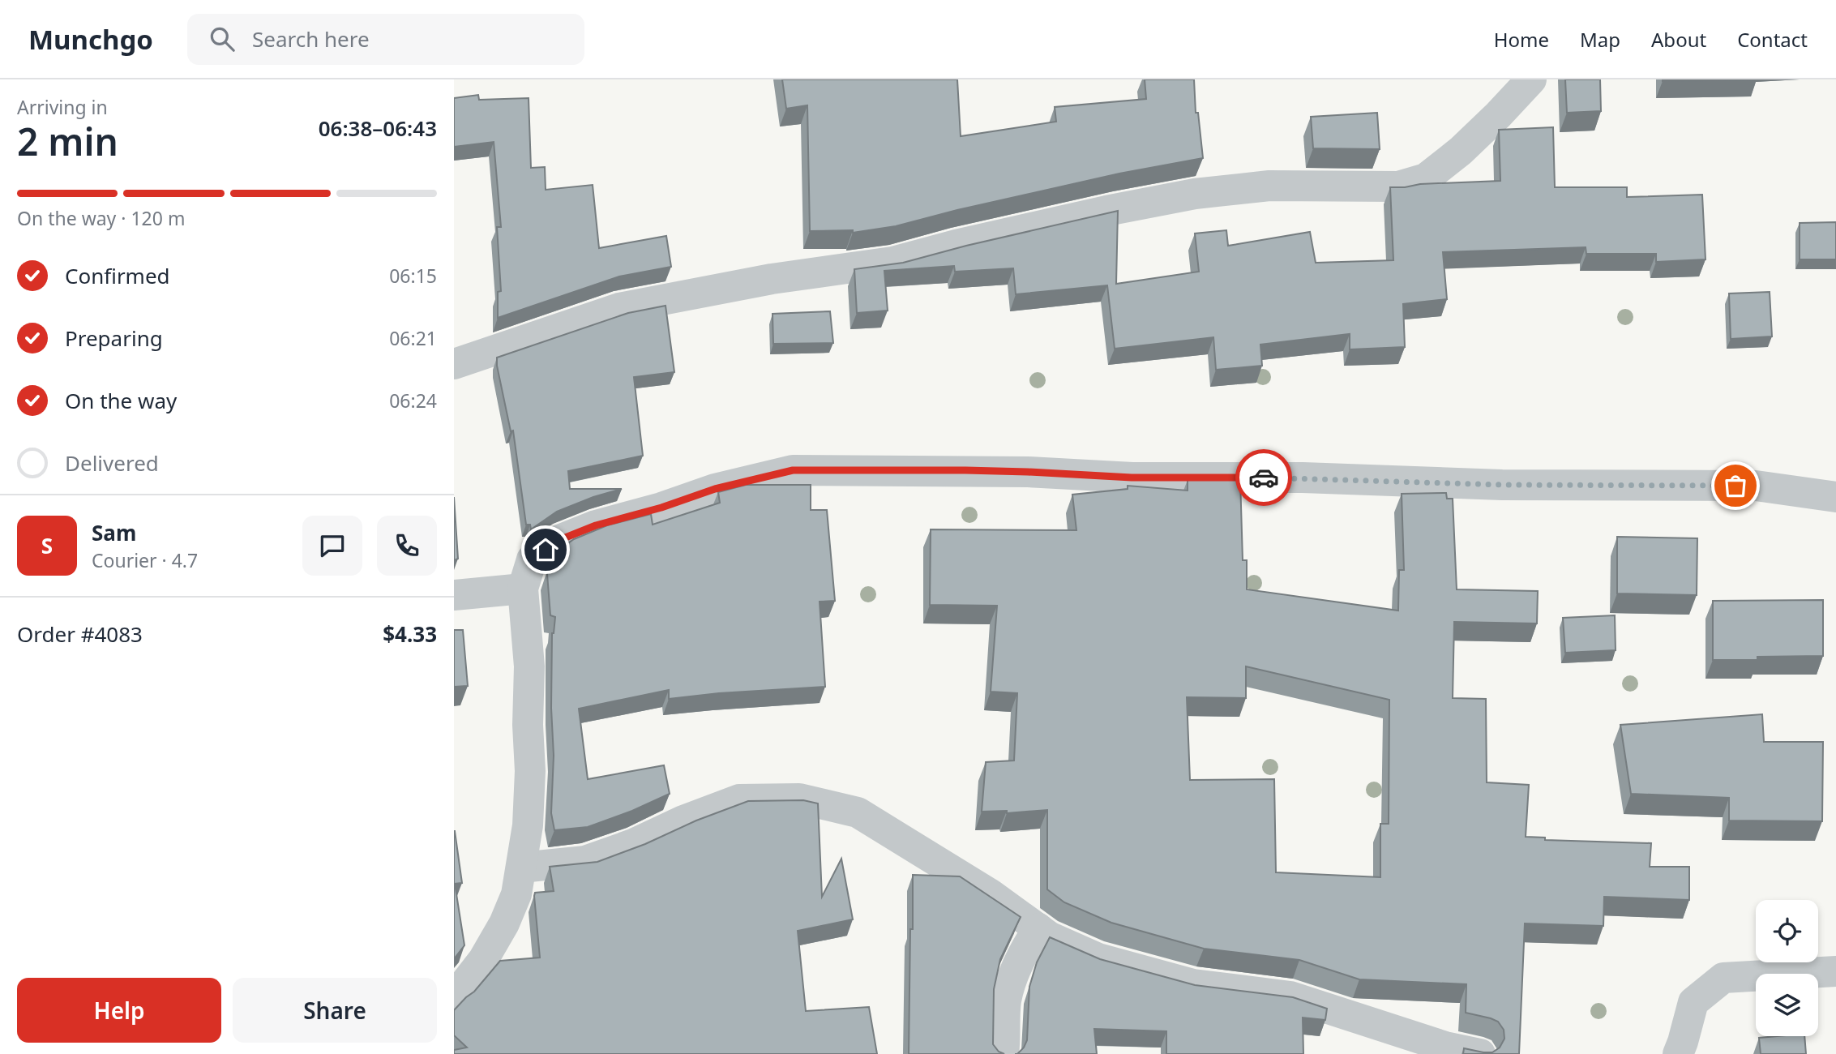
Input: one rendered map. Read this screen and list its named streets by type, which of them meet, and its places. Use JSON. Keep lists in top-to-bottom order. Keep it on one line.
{"page":{"header":"Munchgo","search":"Search here","nav":["Home","Map","About","Contact"],"heading":["2 min","Arriving in","06:38–06:43"],"panel":["Sam","Courier · 4.7","Order #4083","$4.33"],"bar":"On the way · 120 m","list":[["Confirmed","06:15"],["Preparing","06:21"],["On the way","06:24"],"Delivered"],"round":"S","buttons":["Help","Share"]}}
